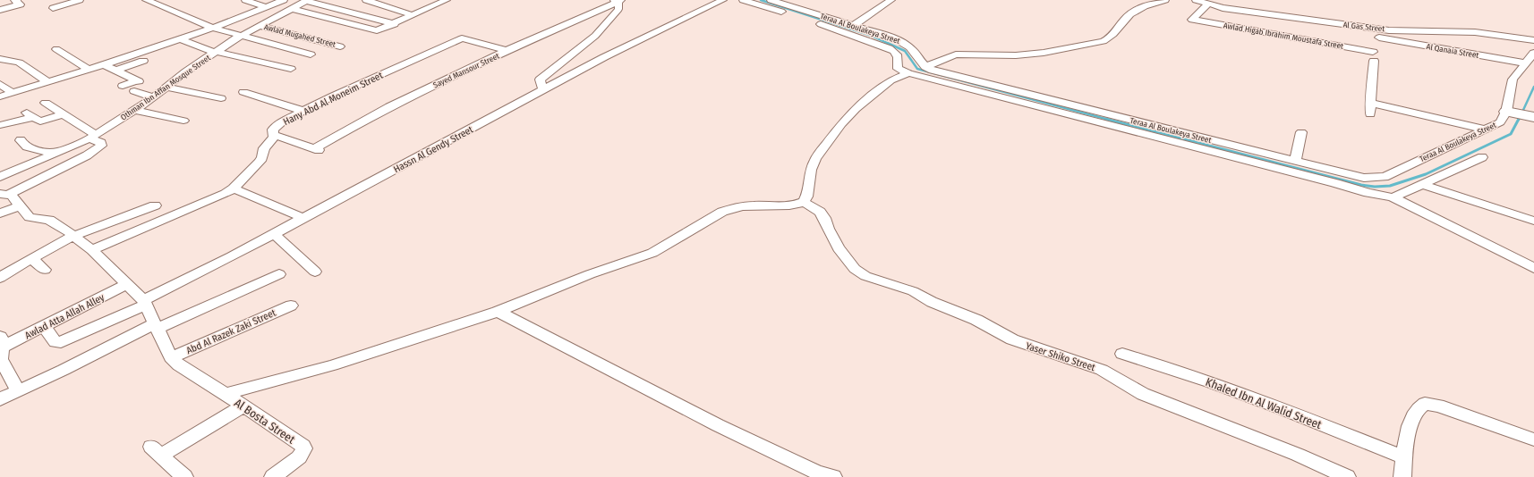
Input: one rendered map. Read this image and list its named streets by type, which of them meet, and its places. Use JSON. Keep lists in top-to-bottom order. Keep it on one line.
{"streets":{"street":["Al Gas Street","Teraa Al Boulakeya Street","Awlad Mugahed Street","Awlad Higab Ibrahim Moustafa Street","Al Qanaia Street","Sayed Mansour Street","Othman Ibn Affan Mosque Street","Hany Abd Al Moneim Street","Hassn Al Gendy Street","Awlad Atta Allah Alley","Abd Al Razek Zaki Street","Yaser Shiko Street","Khaled Ibn Al Walid Street","Al Bosta Street"]},"crossings":[["Al Gas Street","Awlad Higab Ibrahim Moustafa Street"],["Awlad Mugahed Street","Othman Ibn Affan Mosque Street"],["Sayed Mansour Street","Hany Abd Al Moneim Street"],["Hassn Al Gendy Street","Awlad Atta Allah Alley"],["Abd Al Razek Zaki Street","Al Bosta Street"]]}
